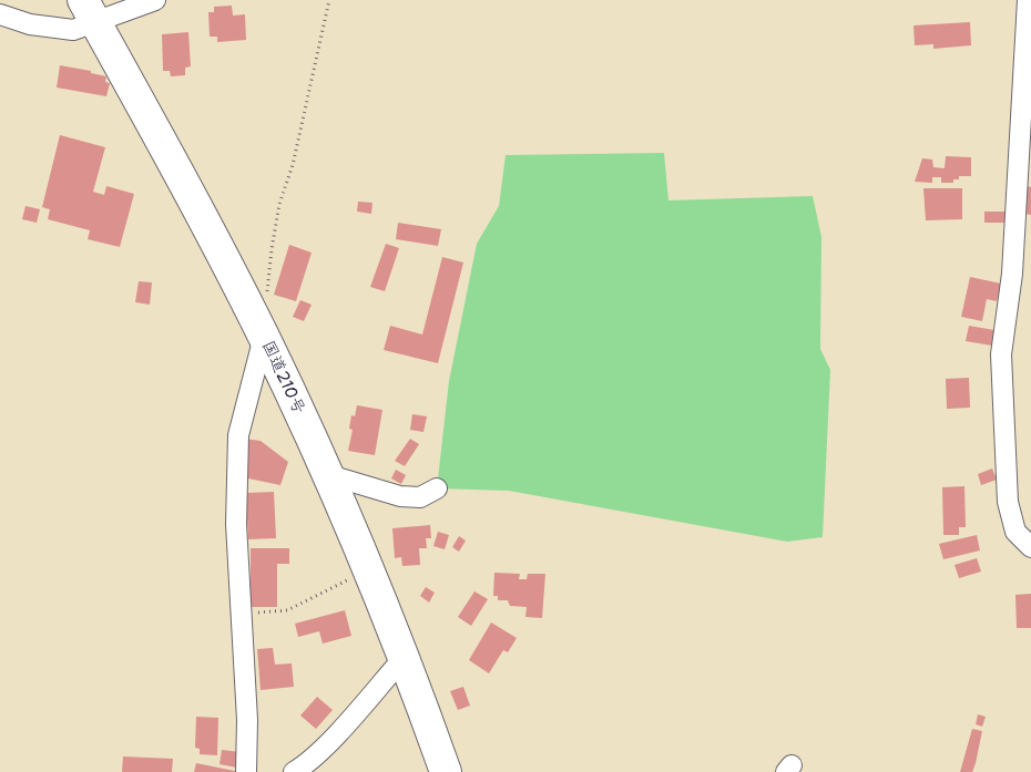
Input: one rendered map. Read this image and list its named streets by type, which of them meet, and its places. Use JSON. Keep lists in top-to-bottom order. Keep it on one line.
{"streets":{"highway":["国道210号"]}}
